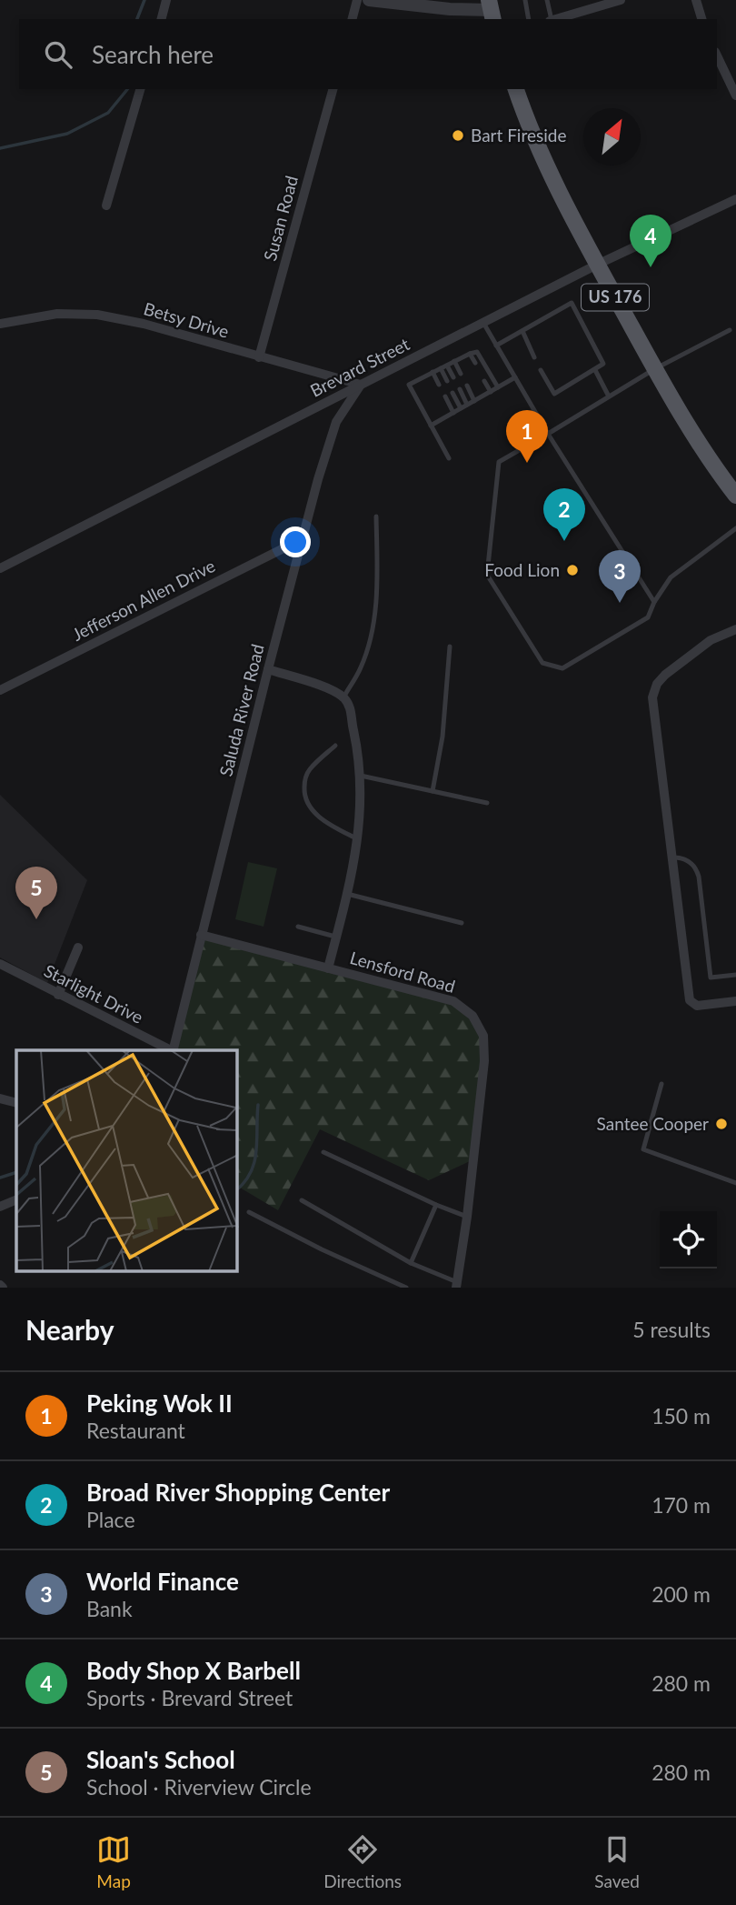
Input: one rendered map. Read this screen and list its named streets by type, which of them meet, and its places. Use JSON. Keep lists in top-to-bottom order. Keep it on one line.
{"streets":{"main road":["US 176"],"street":["Susan Road","Betsy Drive","Brevard Street","Jefferson Allen Drive","Saluda River Road","Lensford Road","Starlight Drive"]},"crossings":[["Susan Road","Betsy Drive"],["US 176","Brevard Street"],["Betsy Drive","Brevard Street"],["Betsy Drive","Saluda River Road"],["Brevard Street","Saluda River Road"],["Jefferson Allen Drive","Saluda River Road"],["Saluda River Road","Lensford Road"]],"places":["Bart Fireside","Food Lion","Santee Cooper"],"north":"top right","page":{"search":"Search here","pins":["4","1","2","3","5"],"heading":["Nearby","5 results"],"list":[{"mark":"1","name":"Peking Wok II","note":"Restaurant","value":"150 m"},{"mark":"2","name":"Broad River Shopping Center","note":"Place","value":"170 m"},{"mark":"3","name":"World Finance","note":"Bank","value":"200 m"},{"mark":"4","name":"Body Shop X Barbell","note":"Sports · Brevard Street","value":"280 m"},{"mark":"5","name":"Sloan's School","note":"School · Riverview Circle","value":"280 m"}],"nav":["Map","Directions","Saved"]}}
